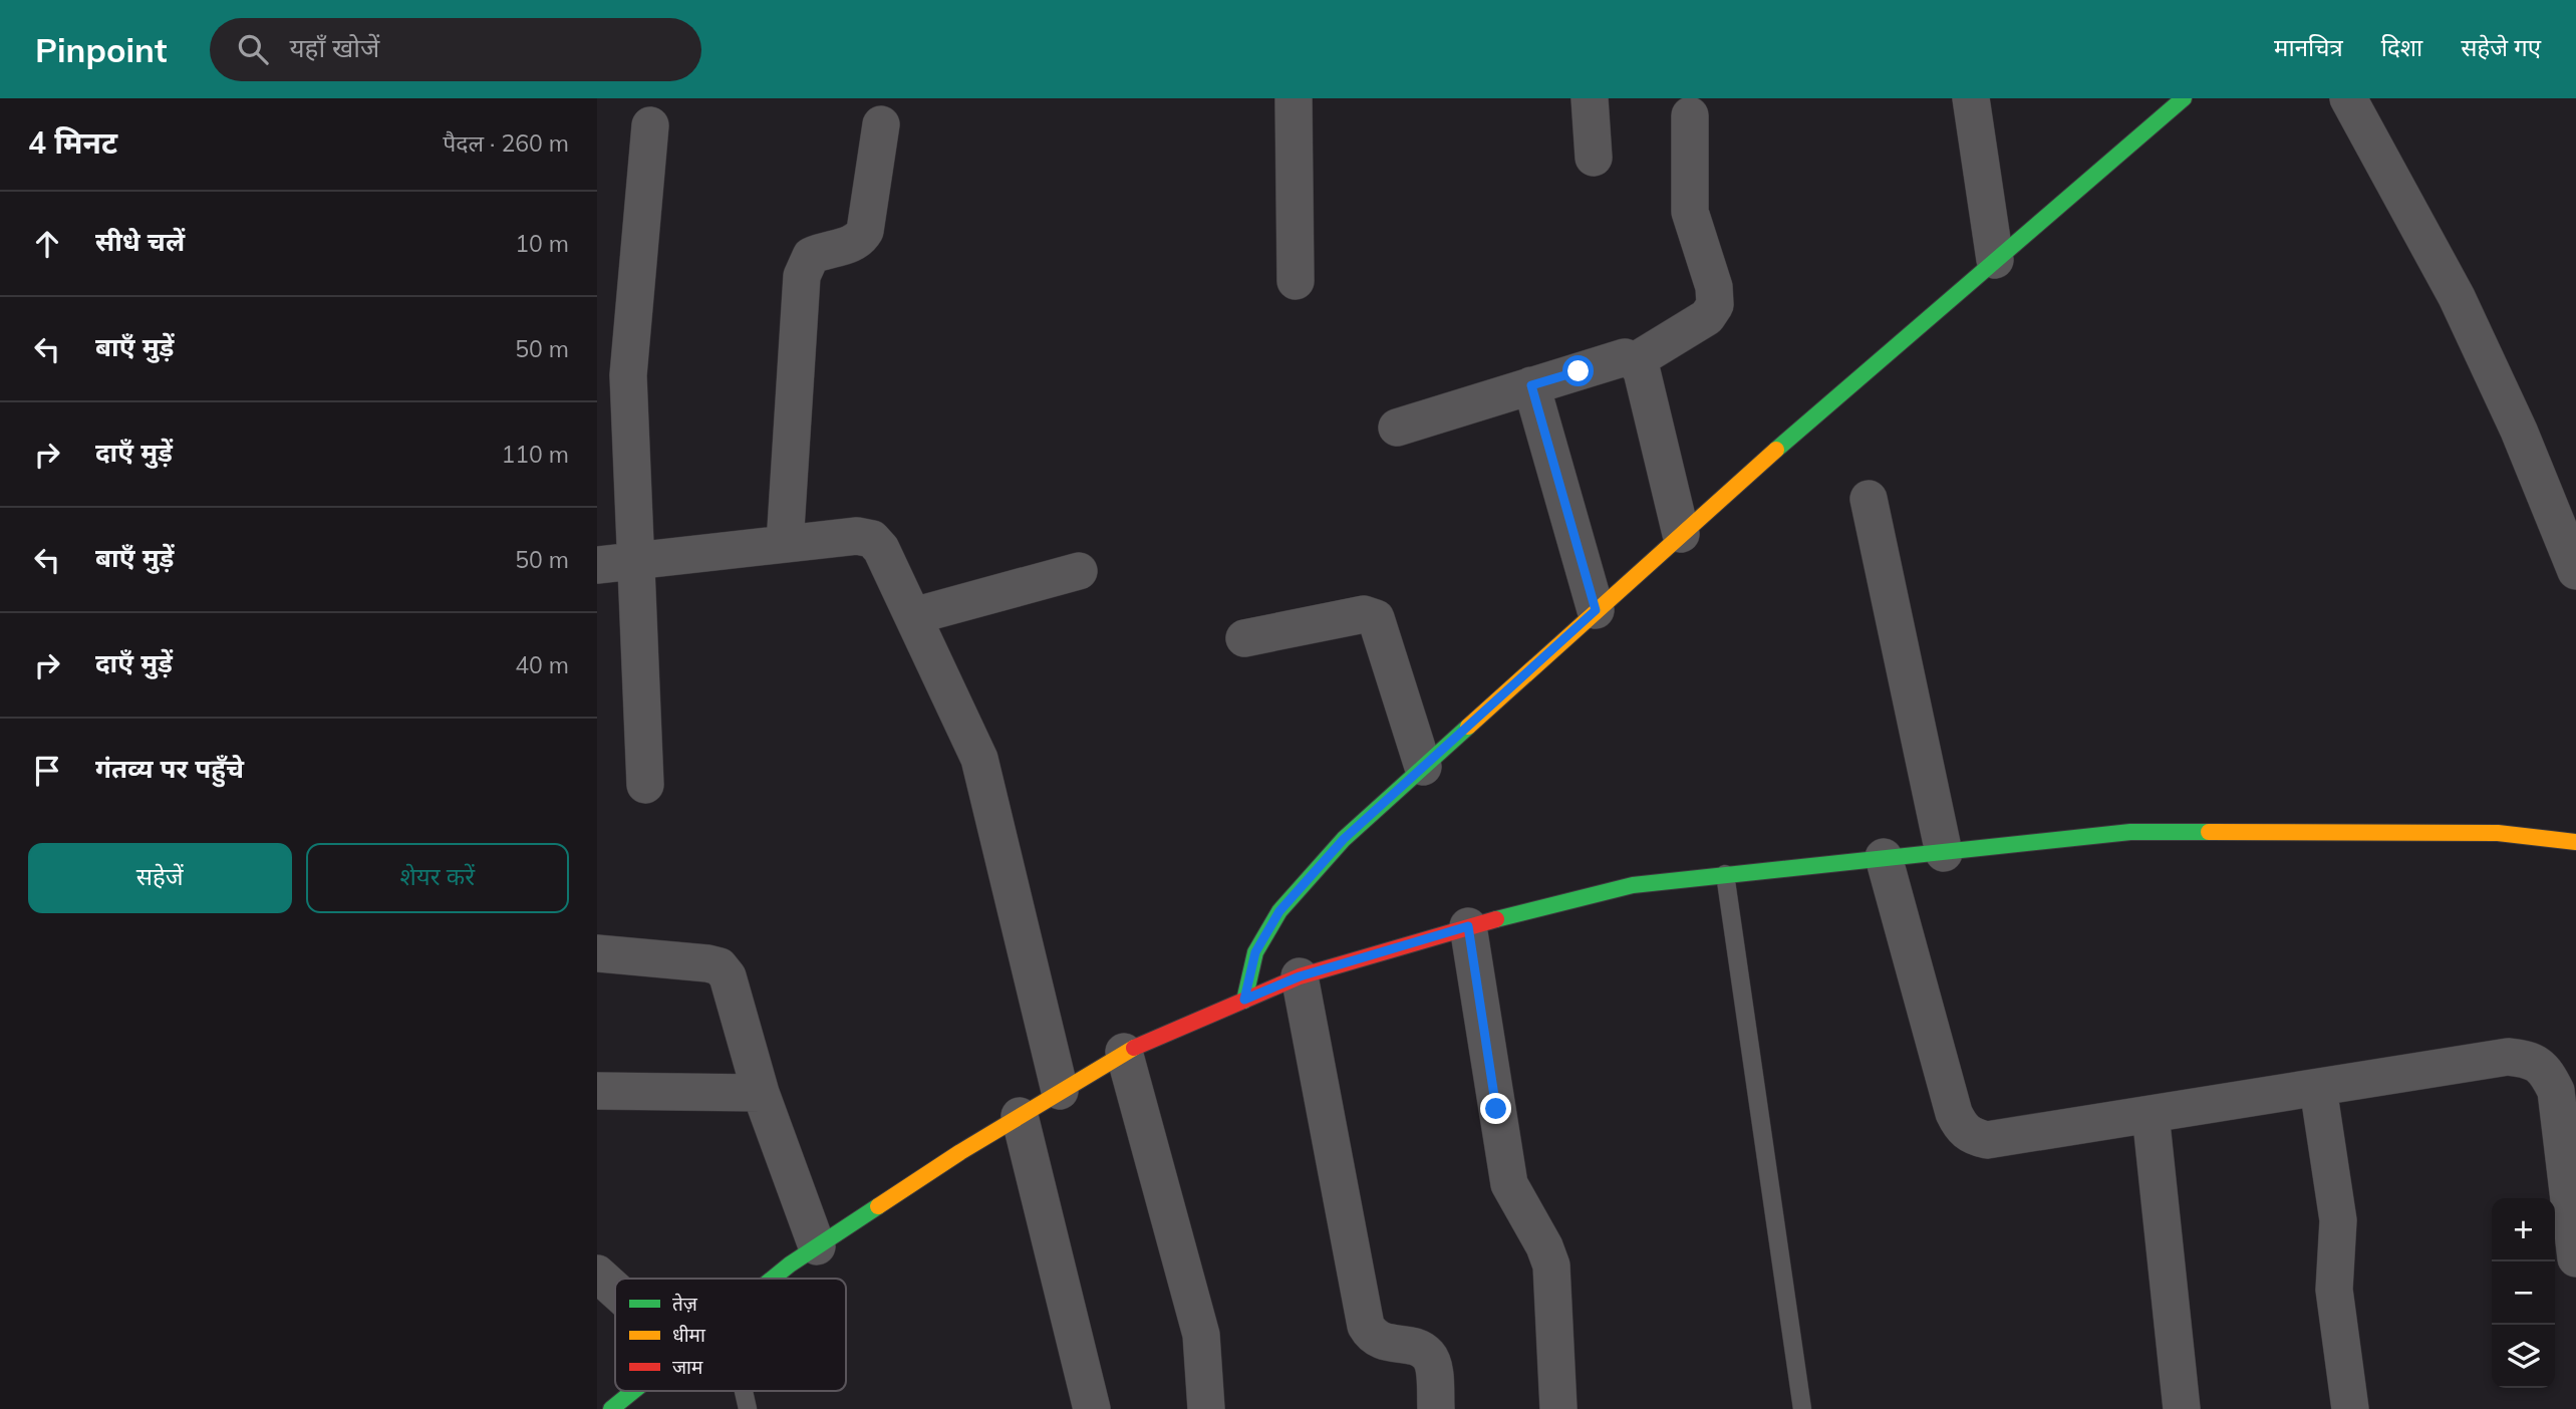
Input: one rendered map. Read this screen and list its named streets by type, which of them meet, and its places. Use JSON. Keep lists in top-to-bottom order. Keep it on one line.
{"legend":["तेज़","धीमा","जाम"],"page":{"header":"Pinpoint","search":"यहाँ खोजें","nav":["मानचित्र","दिशा","सहेजे गए"],"heading":["4 मिनट","पैदल · 260 m"],"list":[["सीधे चलें","10 m"],["बाएँ मुड़ें","50 m"],["दाएँ मुड़ें","110 m"],["बाएँ मुड़ें","50 m"],["दाएँ मुड़ें","40 m"],"गंतव्य पर पहुँचे"],"buttons":["सहेजें","शेयर करें"],"map_buttons":["+","−"]}}
